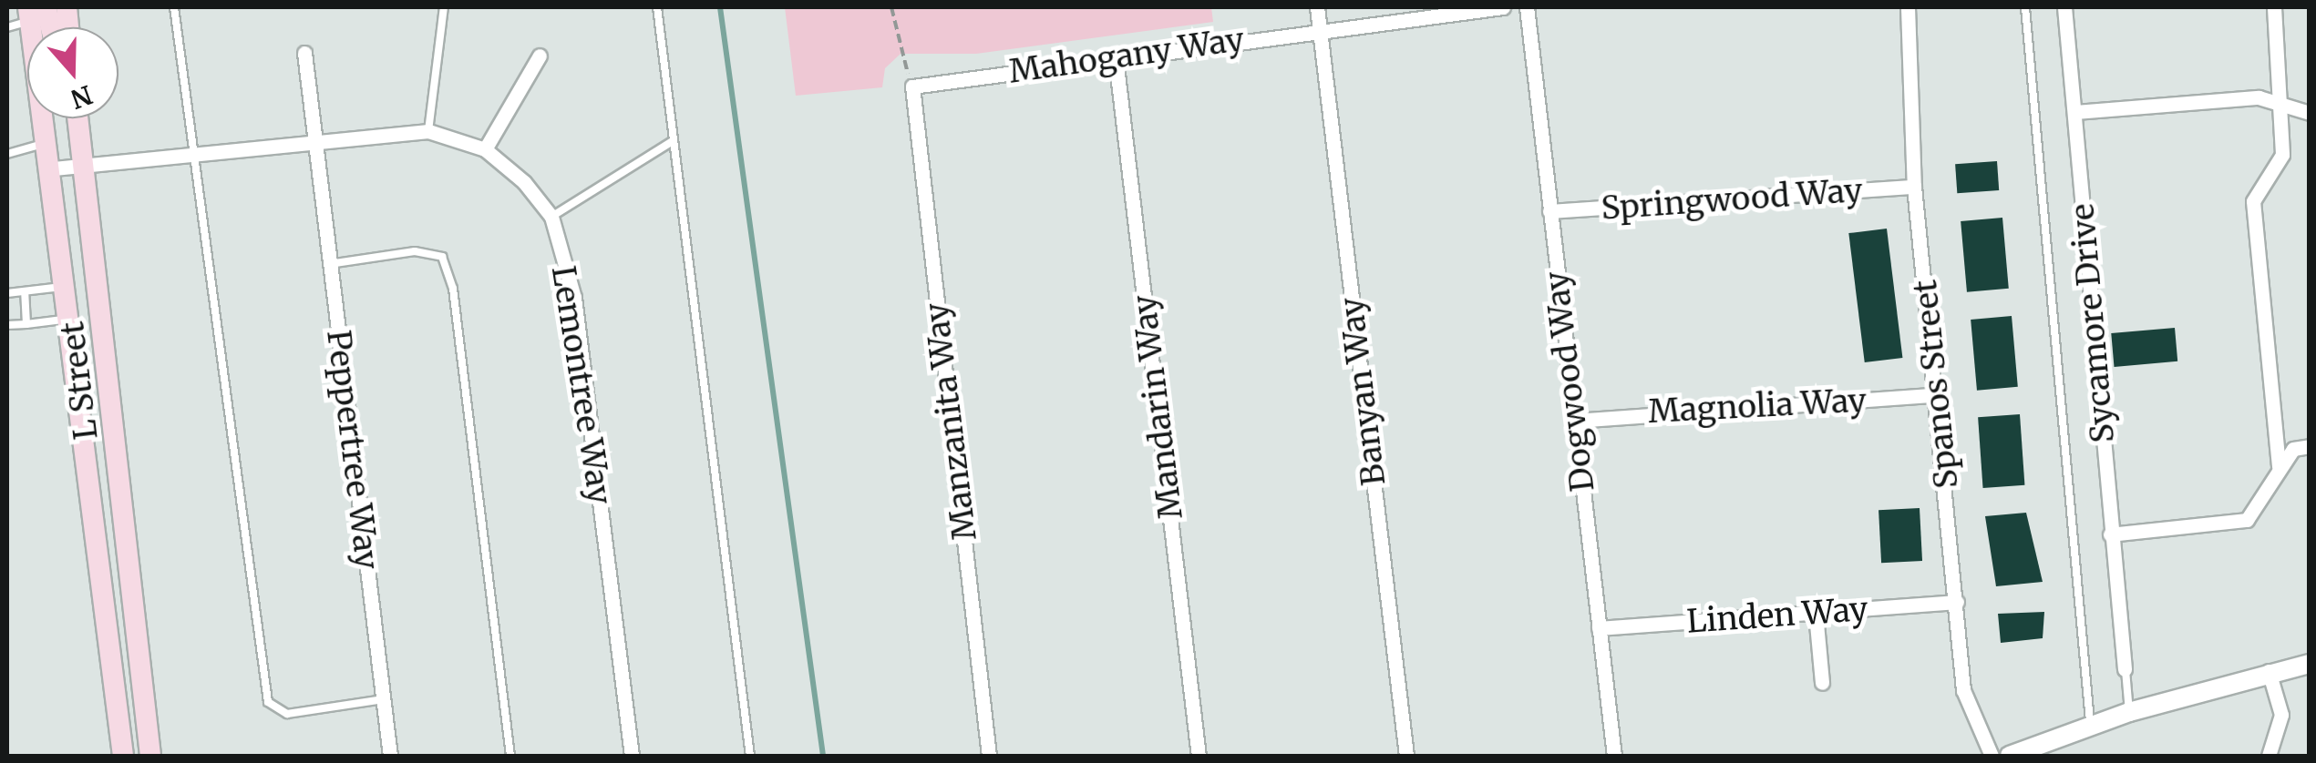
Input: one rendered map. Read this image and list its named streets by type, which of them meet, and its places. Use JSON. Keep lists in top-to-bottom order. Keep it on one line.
{"streets":{"main road":["L Street"],"street":["Mahogany Way","Springwood Way","Sycamore Drive","Dogwood Way","Spanos Street","Lemontree Way","Banyan Way","Magnolia Way","Mandarin Way","Manzanita Way","Peppertree Way","Linden Way"]},"crossings":[["Mahogany Way","Banyan Way"],["Mahogany Way","Mandarin Way"],["Mahogany Way","Manzanita Way"],["Springwood Way","Dogwood Way"],["Springwood Way","Spanos Street"],["L Street","Lemontree Way"],["Dogwood Way","Magnolia Way"],["Dogwood Way","Linden Way"],["Spanos Street","Magnolia Way"],["Spanos Street","Linden Way"],["Lemontree Way","Peppertree Way"]],"north":"bottom"}
